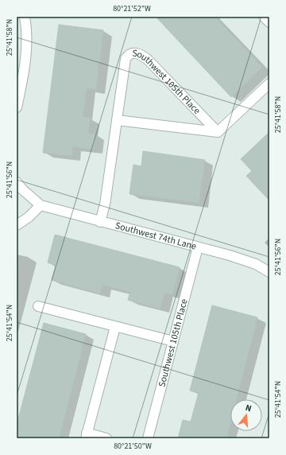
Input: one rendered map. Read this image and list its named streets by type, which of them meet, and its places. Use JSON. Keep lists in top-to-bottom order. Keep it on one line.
{"streets":{"street":["Southwest 105th Place","Southwest 74th Lane"]},"crossings":[["Southwest 105th Place","Southwest 74th Lane"]],"north":"top","coordinates":["80°21'52\"W","25°41'58\"N","25°41'56\"N","25°41'54\"N","80°21'50\"W"]}
